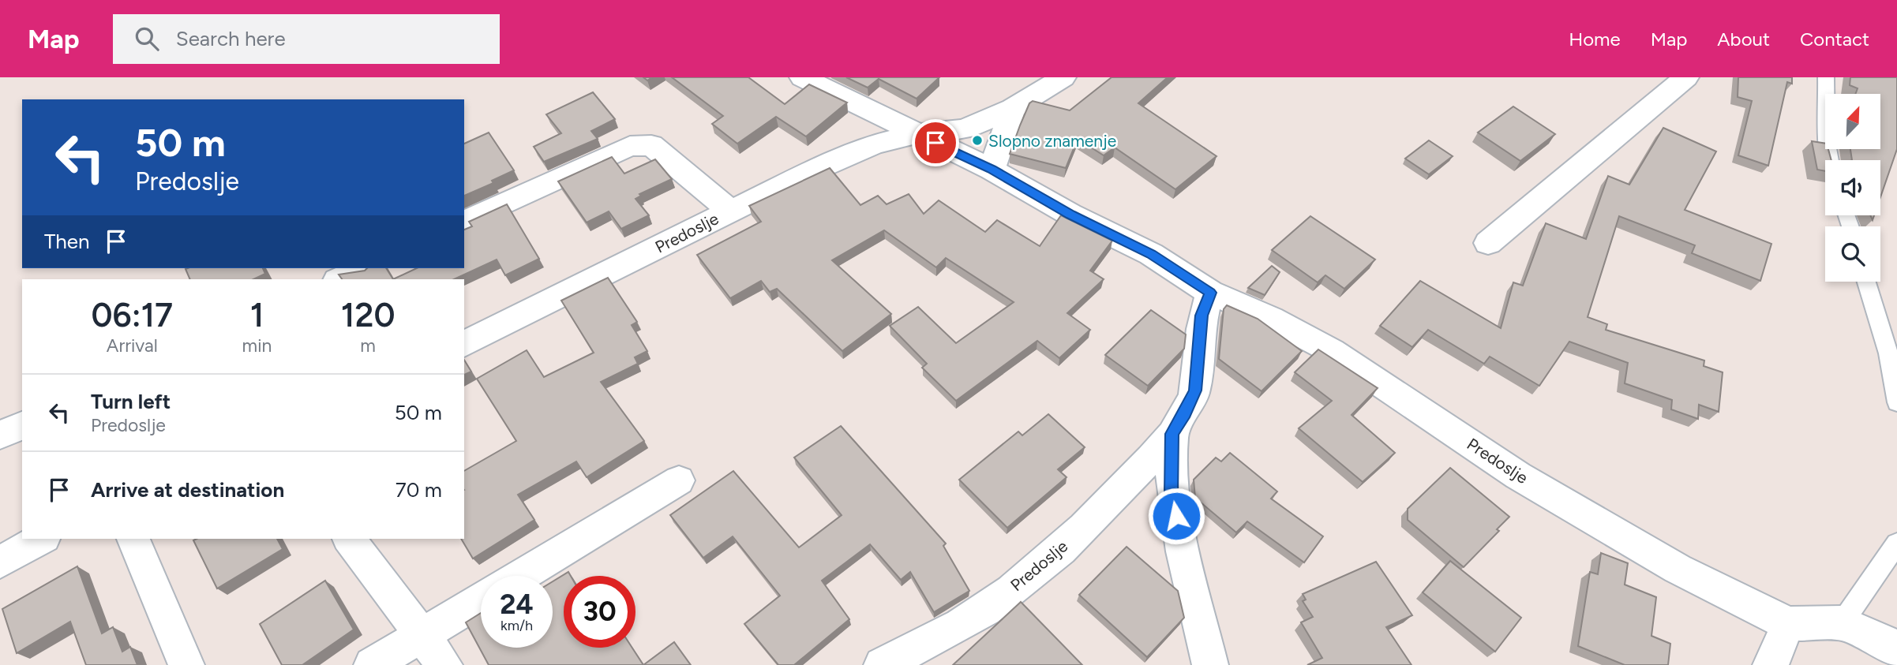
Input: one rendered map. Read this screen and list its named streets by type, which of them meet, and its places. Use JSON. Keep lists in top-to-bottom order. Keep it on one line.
{"streets":{"street":["Predoslje"]},"places":["Slopno znamenje"],"north":"top right","page":{"header":"Map","search":"Search here","nav":["Home","Map","About","Contact"],"turn":["50 m","Predoslje"],"then":"Then","eta":["06:17","Arrival","1","min","120","m"],"list":[{"name":"Turn left","note":"Predoslje","value":"50 m"},{"name":"Arrive at destination","value":"70 m"}],"speed":"24 km/h","limit":"30"}}
